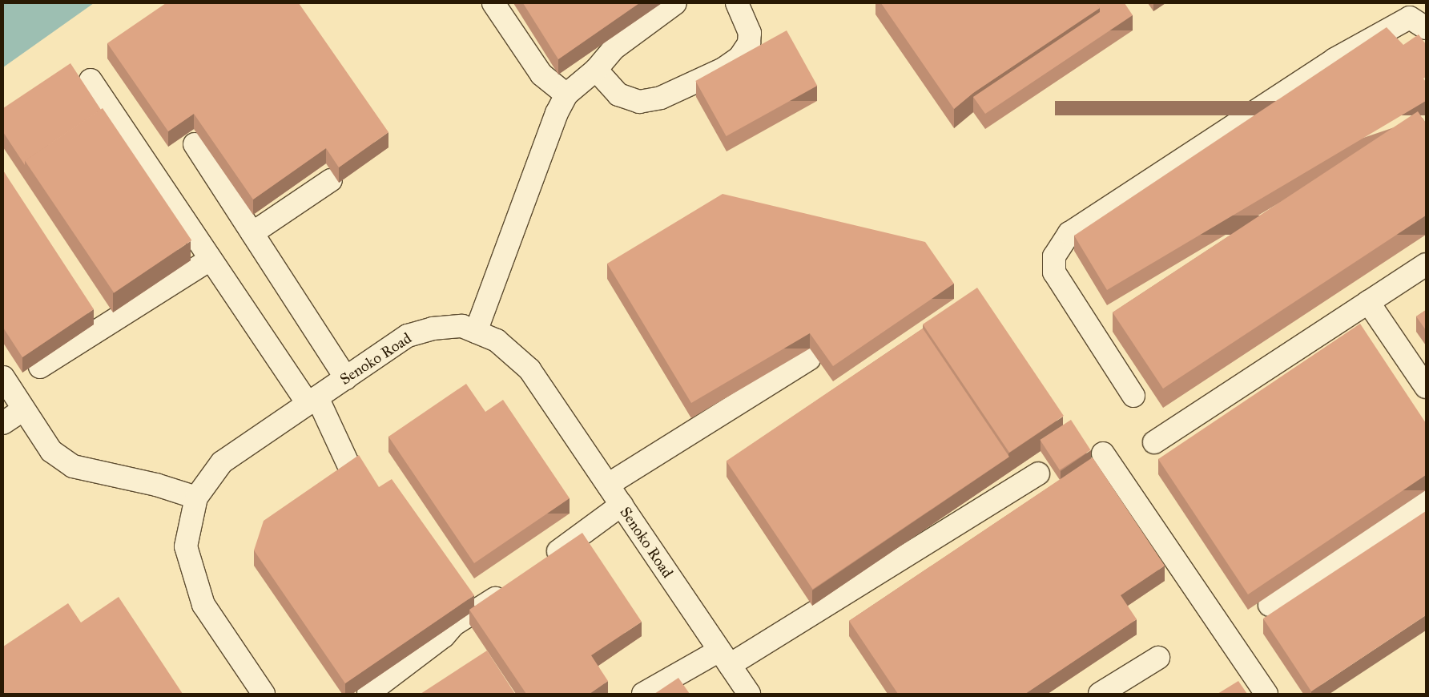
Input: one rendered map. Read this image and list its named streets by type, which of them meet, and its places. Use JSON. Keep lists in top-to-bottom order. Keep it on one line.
{"streets":{"street":["Senoko Road"]}}
